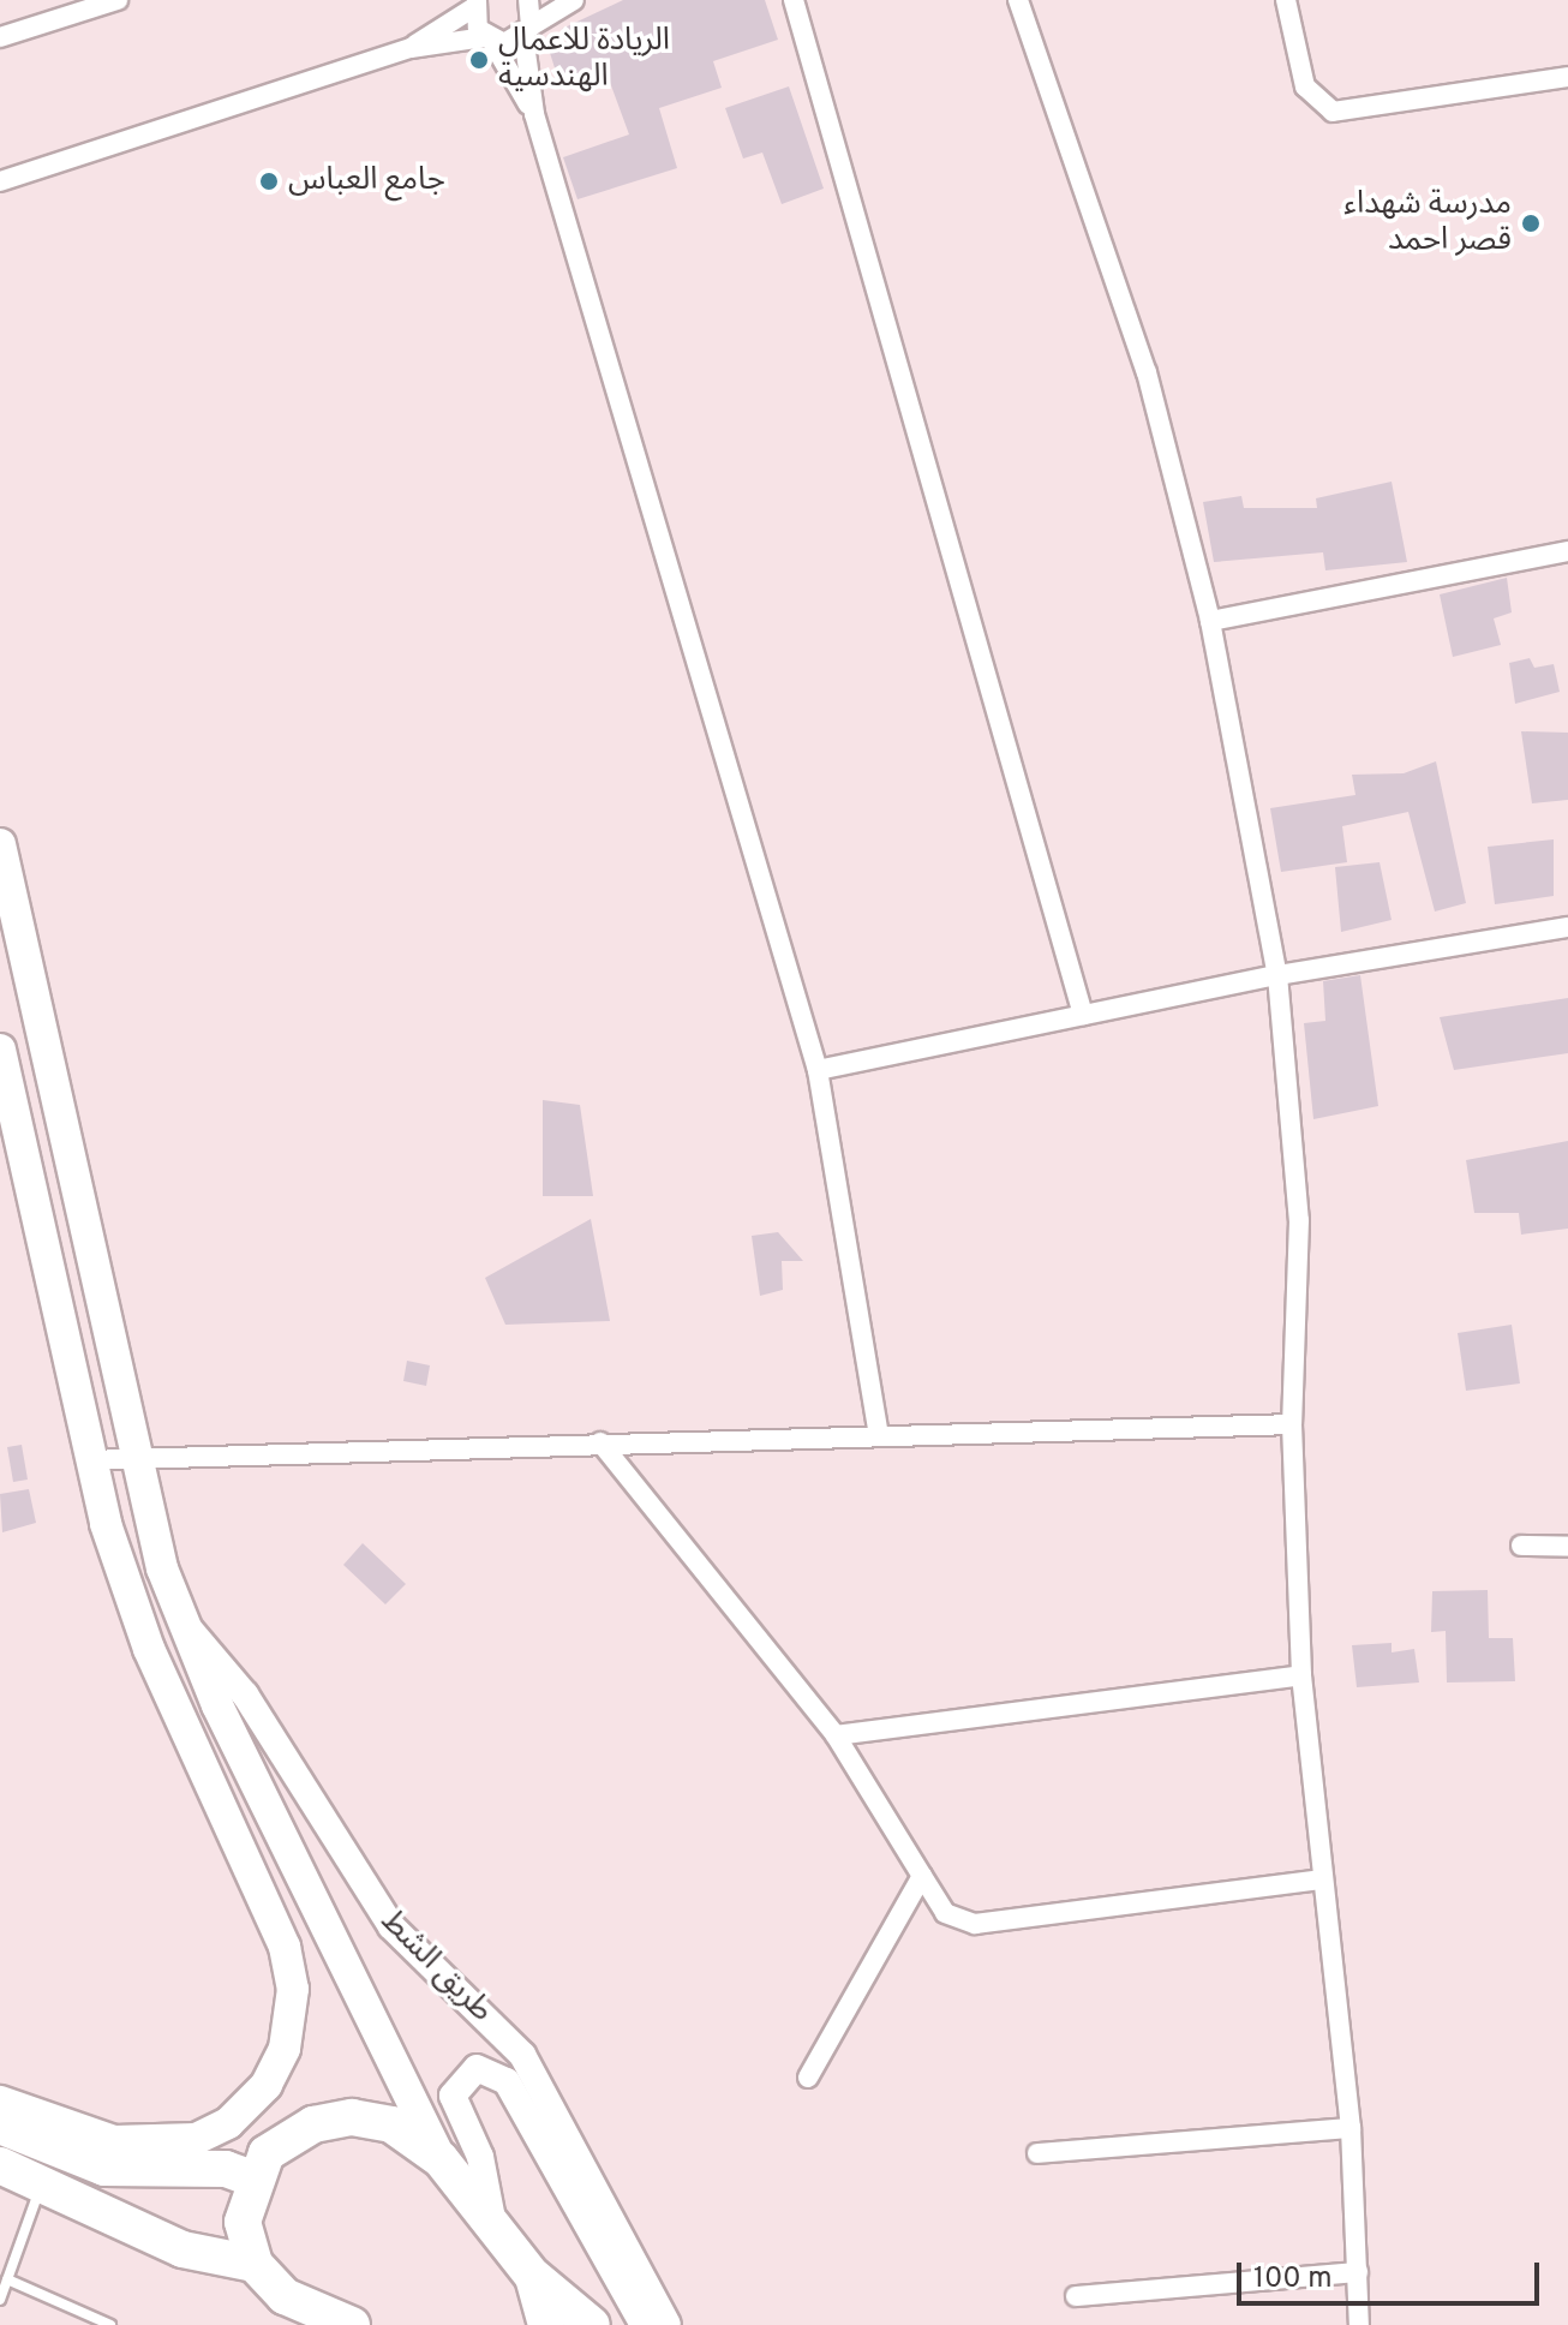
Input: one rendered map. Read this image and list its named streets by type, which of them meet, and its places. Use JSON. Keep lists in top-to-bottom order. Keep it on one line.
{"streets":{"main road":["طريق الشط"]},"places":["الريادة للاعمال الهندسية","جامع العباس","مدرسة شهداء قصر احمد"],"scale_bar":"100 m"}
